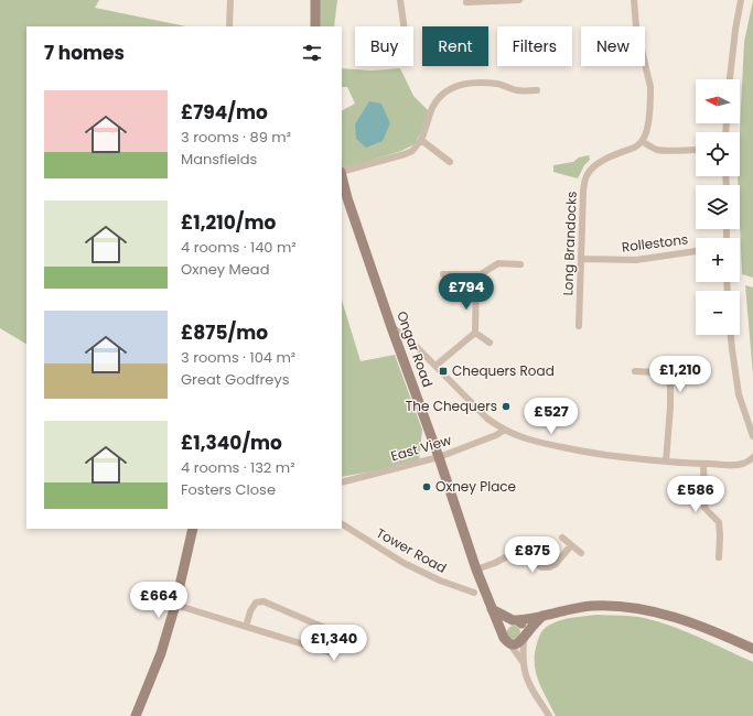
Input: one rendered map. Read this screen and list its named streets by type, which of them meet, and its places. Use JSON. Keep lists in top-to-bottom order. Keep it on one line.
{"streets":{"street":["Long Brandocks","Rollestons","Ongar Road","East View","Tower Road"]},"crossings":[["Long Brandocks","Rollestons"],["Ongar Road","East View"]],"places":{"transit":["Chequers Road"],"other":["The Chequers","Oxney Place"]},"north":"left","page":{"chip":["Buy","Rent","Filters","New"],"heading":"7 homes","map_buttons":["+","−"],"list":[{"name":"£794/mo","note":"3 rooms · 89 m² · Mansfields"},{"name":"£1,210/mo","note":"4 rooms · 140 m² · Oxney Mead"},{"name":"£875/mo","note":"3 rooms · 104 m² · Great Godfreys"},{"name":"£1,340/mo","note":"4 rooms · 132 m² · Fosters Close"}],"price":["£794","£1,210","£527","£586","£875","£664","£1,340"]}}
